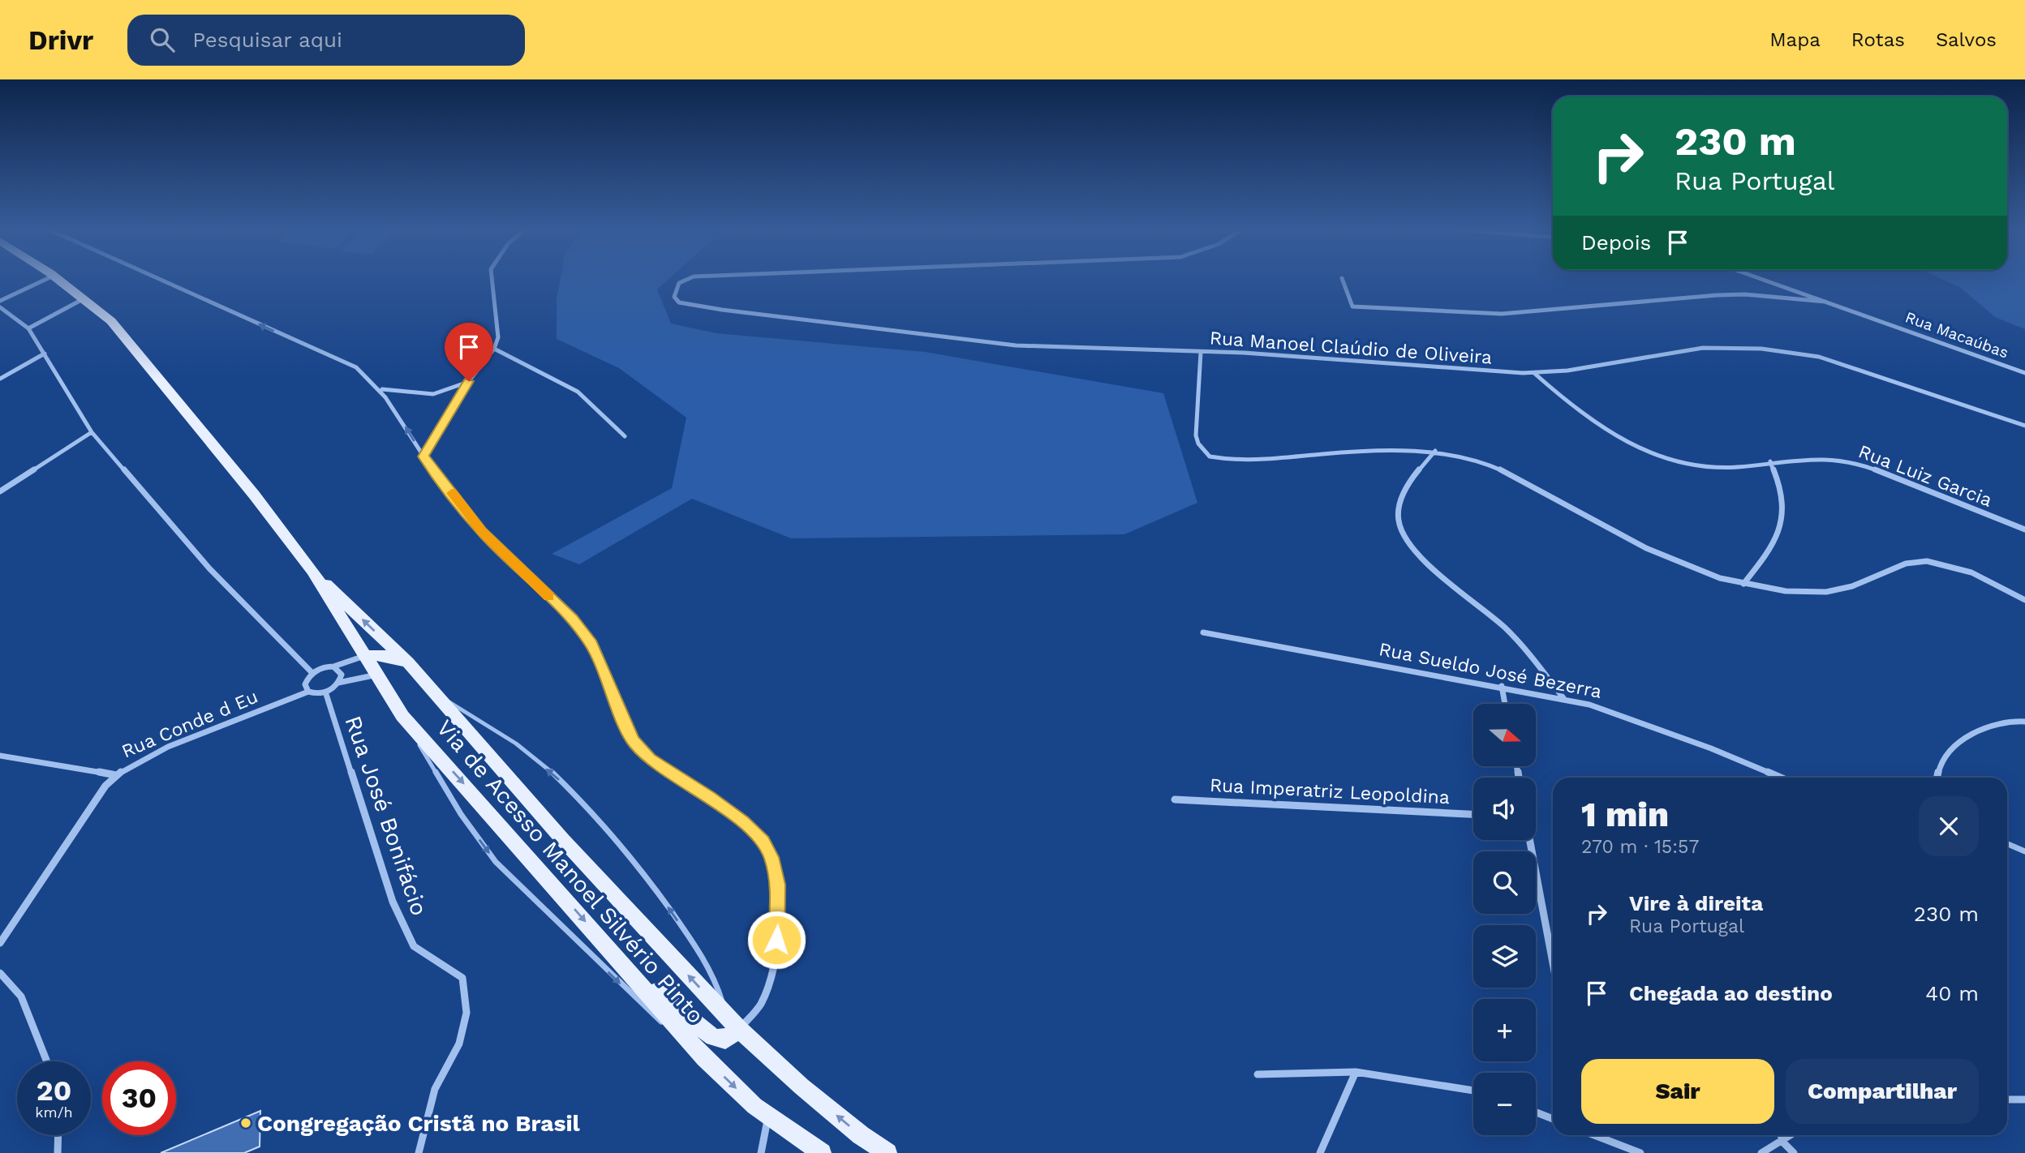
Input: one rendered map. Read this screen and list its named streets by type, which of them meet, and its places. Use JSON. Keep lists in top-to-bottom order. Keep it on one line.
{"streets":{"main road":["Via de Acesso Manoel Silvério Pinto"],"street":["Rua Macaúbas","Rua Manoel Claúdio de Oliveira","Rua Luiz Garcia","Rua Sueldo José Bezerra","Rua Conde d Eu","Rua Imperatriz Leopoldina","Rua José Bonifácio"]},"crossings":[["Rua Manoel Claúdio de Oliveira","Rua Luiz Garcia"]],"places":["Congregação Cristã no Brasil"],"north":"right","page":{"header":"Drivr","search":"Pesquisar aqui","nav":["Mapa","Rotas","Salvos"],"turn":["230 m","Rua Portugal"],"then":"Depois","map_buttons":["+","−"],"heading":["1 min","270 m · 15:57"],"list":[{"name":"Vire à direita","note":"Rua Portugal","value":"230 m"},{"name":"Chegada ao destino","value":"40 m"}],"buttons":["Sair","Compartilhar"],"speed":"20 km/h","limit":"30"}}
